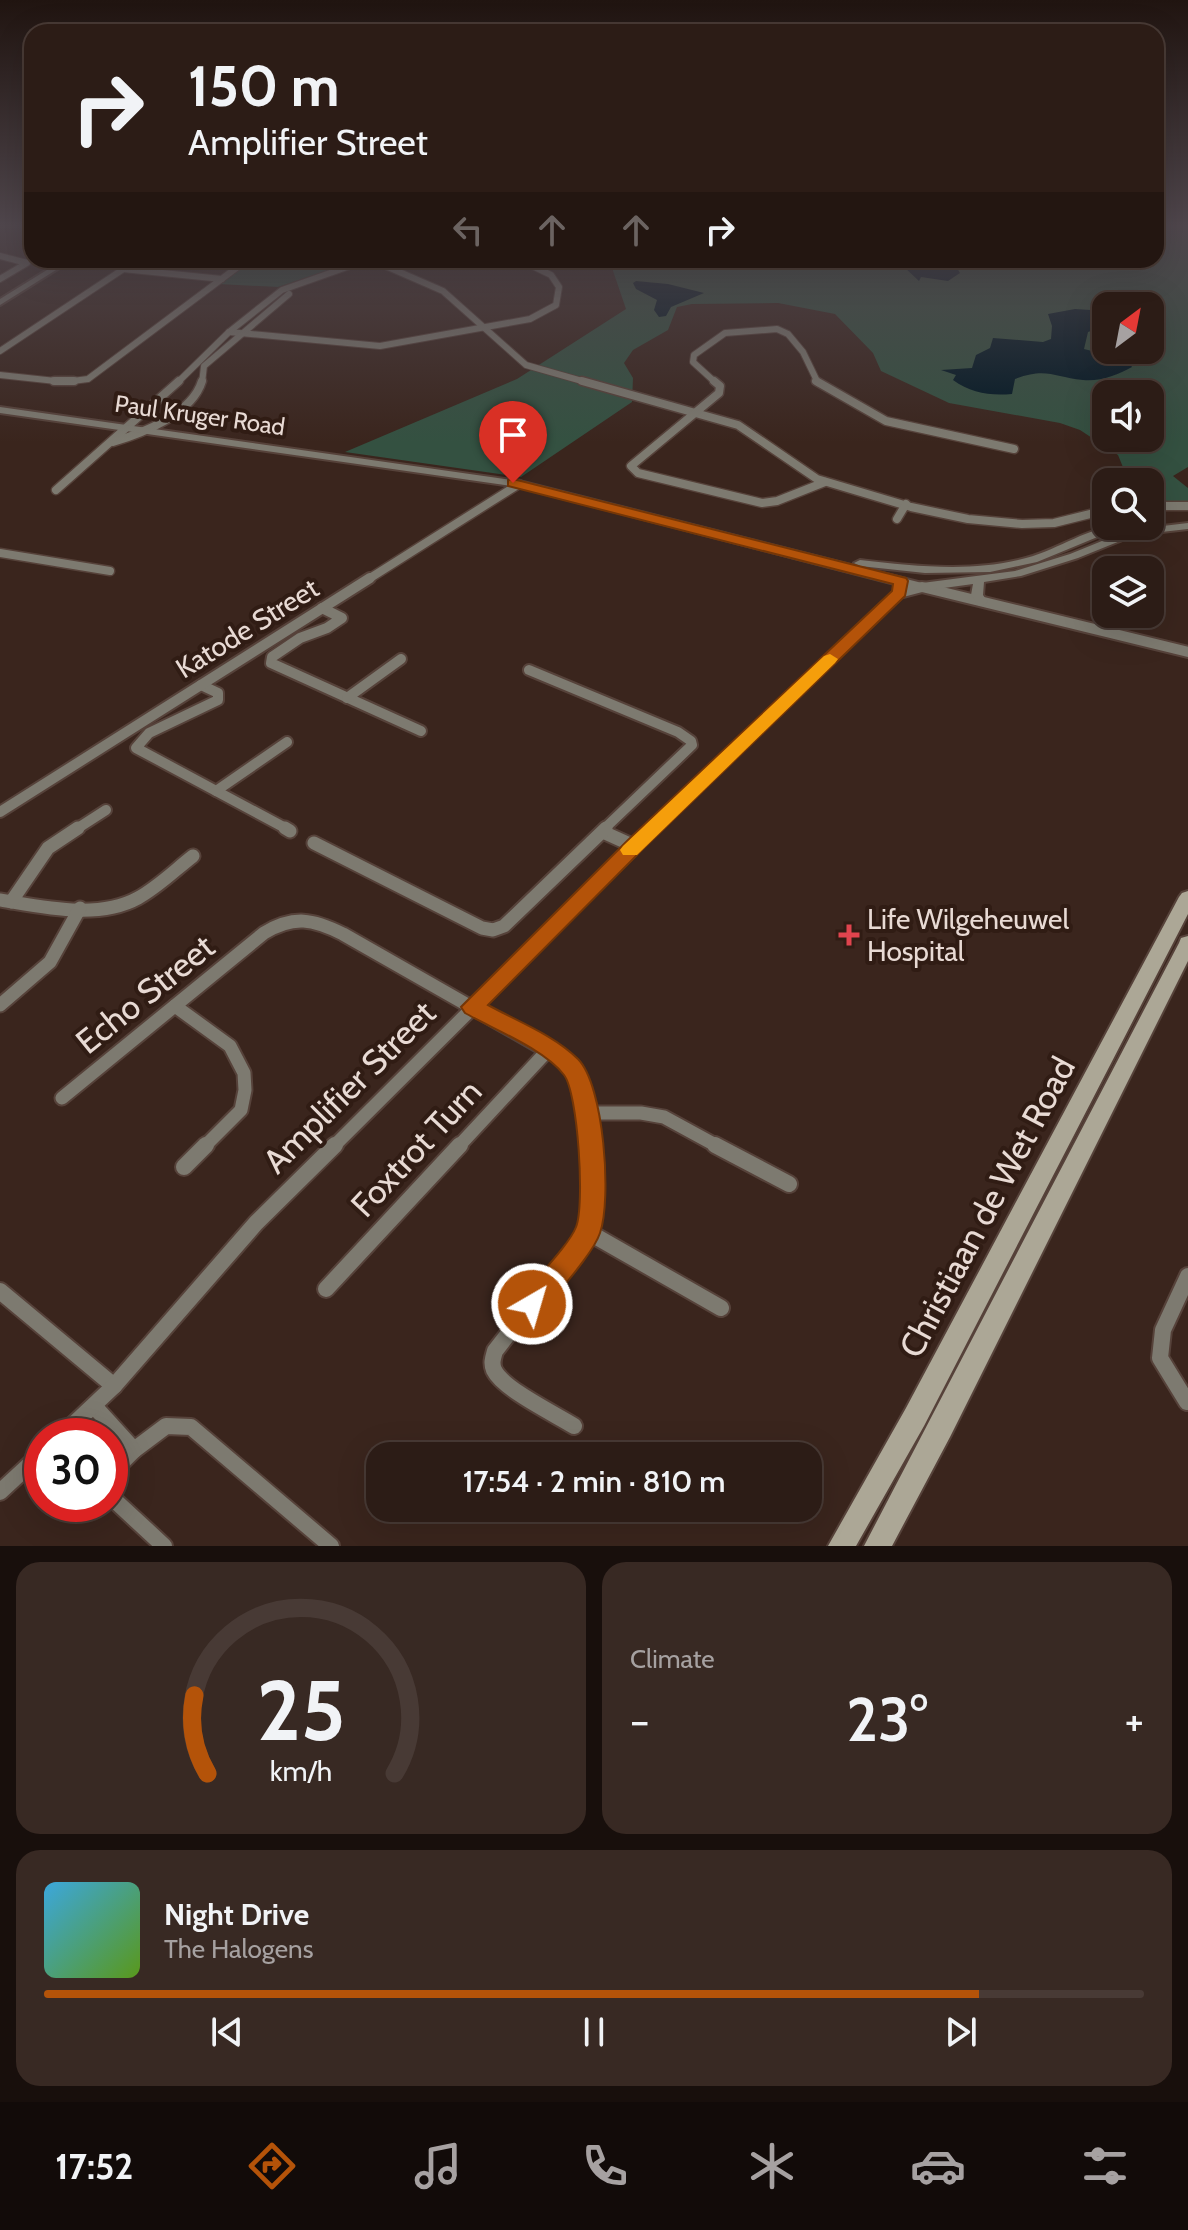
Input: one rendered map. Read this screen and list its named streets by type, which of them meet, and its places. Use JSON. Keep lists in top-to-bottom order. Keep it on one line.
{"streets":{"main road":["Christiaan de Wet Road"],"street":["Paul Kruger Road","Katode Street","Echo Street","Amplifier Street","Foxtrot Turn"]},"crossings":[["Paul Kruger Road","Katode Street"],["Paul Kruger Road","Amplifier Street"],["Echo Street","Amplifier Street"],["Echo Street","Foxtrot Turn"]],"places":{"health":["Life Wilgeheuwel Hospital"]},"north":"top right","page":{"turn":["150 m","Amplifier Street"],"limit":"30","trip":"17:54 · 2 min · 810 m","tile":"Climate","heat":["−","23°","+"],"song":["Night Drive","The Halogens"],"tabs":"17:52","gauge":["25","km/h"]}}
